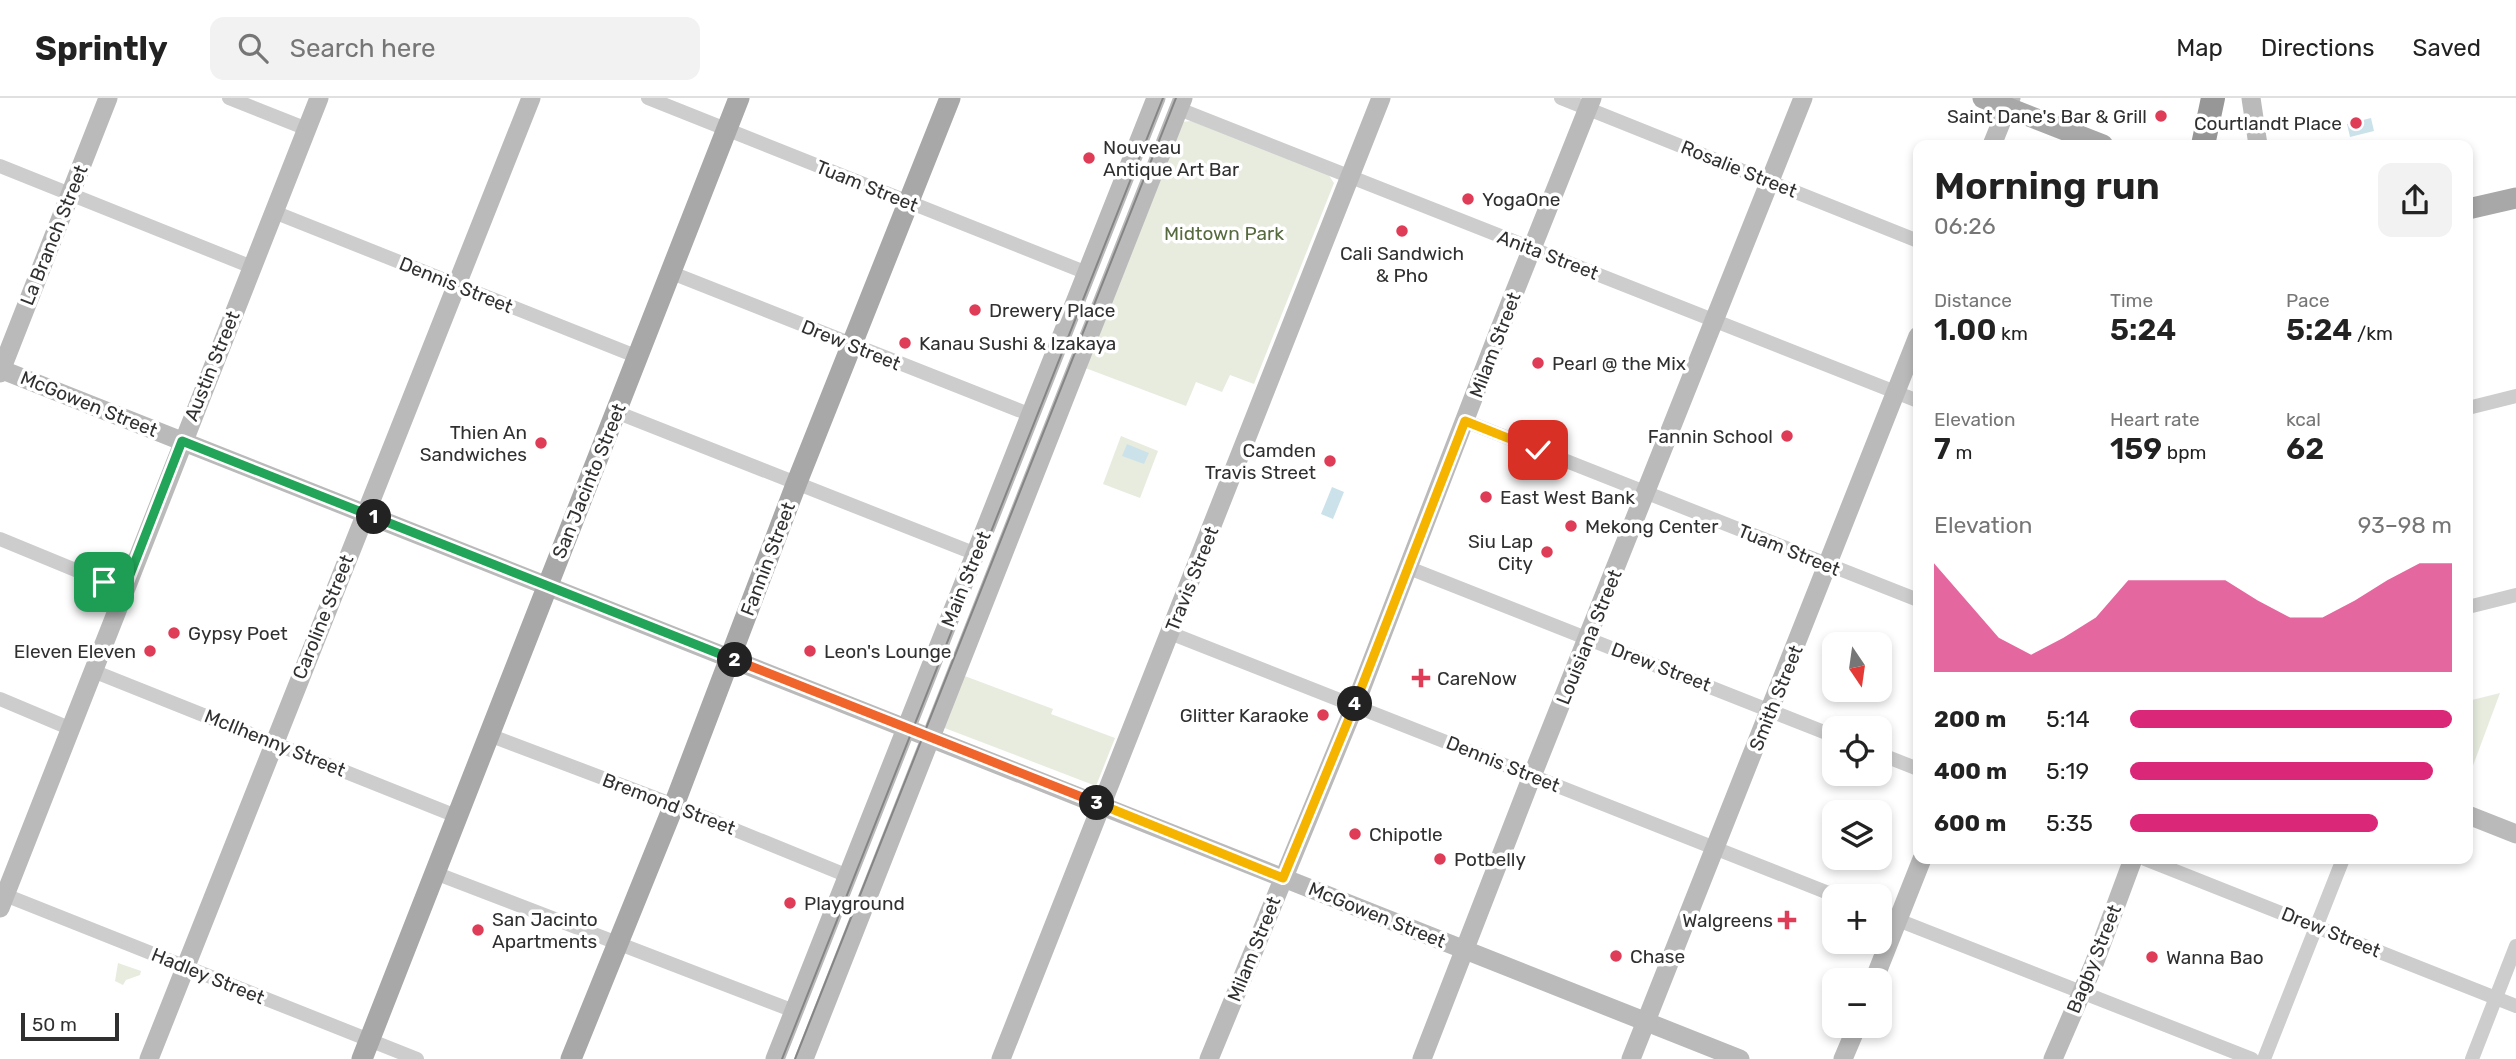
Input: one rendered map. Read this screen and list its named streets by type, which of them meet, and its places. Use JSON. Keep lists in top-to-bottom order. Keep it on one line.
{"streets":{"main road":["La Branch Street","Milam Street","Austin Street","McGowen Street","San Jacinto Street","Fannin Street","Main Street","Travis Street","Caroline Street","Louisiana Street","Smith Street","Bagby Street"],"street":["Rosalie Street","Tuam Street","Anita Street","Dennis Street","Drew Street","McIlhenny Street","Bremond Street","Hadley Street"]},"crossings":[["Rosalie Street","Milam Street"],["Rosalie Street","Louisiana Street"],["Tuam Street","Milam Street"],["Tuam Street","San Jacinto Street"],["Tuam Street","Fannin Street"],["Tuam Street","Main Street"],["Tuam Street","Louisiana Street"],["Tuam Street","Smith Street"],["La Branch Street","McGowen Street"],["Anita Street","Milam Street"],["Anita Street","Main Street"],["Anita Street","Travis Street"],["Anita Street","Louisiana Street"],["Anita Street","Smith Street"],["Dennis Street","Milam Street"],["Dennis Street","Austin Street"],["Dennis Street","San Jacinto Street"],["Dennis Street","Travis Street"],["Dennis Street","Caroline Street"],["Dennis Street","Louisiana Street"],["Dennis Street","Smith Street"],["Drew Street","Milam Street"],["Drew Street","San Jacinto Street"],["Drew Street","Fannin Street"],["Drew Street","Main Street"],["Drew Street","Louisiana Street"],["Drew Street","Smith Street"],["Milam Street","McGowen Street"],["Austin Street","McGowen Street"],["Austin Street","McIlhenny Street"],["Austin Street","Hadley Street"],["McGowen Street","San Jacinto Street"],["McGowen Street","Fannin Street"],["McGowen Street","Main Street"],["McGowen Street","Travis Street"],["McGowen Street","Caroline Street"],["McGowen Street","Louisiana Street"],["McGowen Street","Smith Street"],["San Jacinto Street","McIlhenny Street"],["San Jacinto Street","Bremond Street"],["San Jacinto Street","Hadley Street"],["Fannin Street","Bremond Street"],["Main Street","Bremond Street"],["Caroline Street","McIlhenny Street"],["Caroline Street","Hadley Street"]],"parks":["Midtown Park"],"places":{"other":["Saint Dane's Bar & Grill","Courtlandt Place","Nouveau Antique Art Bar","YogaOne","Cali Sandwich & Pho","Drewery Place","Kanau Sushi & Izakaya","Pearl @ the Mix","Fannin School","Thien An Sandwiches","Camden Travis Street","East West Bank","Mekong Center","Siu Lap City","Gypsy Poet","Eleven Eleven","Leon's Lounge","Glitter Karaoke","Chipotle","Potbelly","Playground","San Jacinto Apartments","Chase","Wanna Bao"],"health":["CareNow","Walgreens"]},"scale_bar":"50 m","north":"bottom","page":{"header":"Sprintly","search":"Search here","nav":["Map","Directions","Saved"],"heading":["Morning run","06:26"],"stats":[["Distance","1.00 km"],["Time","5:24"],["Pace","5:24 /km"],["Elevation","7 m"],["Heart rate","159 bpm"],["kcal","62"]],"chart":["Elevation","93–98 m"],"pins":["1","2","4","3"],"map_buttons":["+","−"],"list":[{"name":"200 m","note":"5:14"},{"name":"400 m","note":"5:19"},{"name":"600 m","note":"5:35"}],"scale":"50 m"}}
